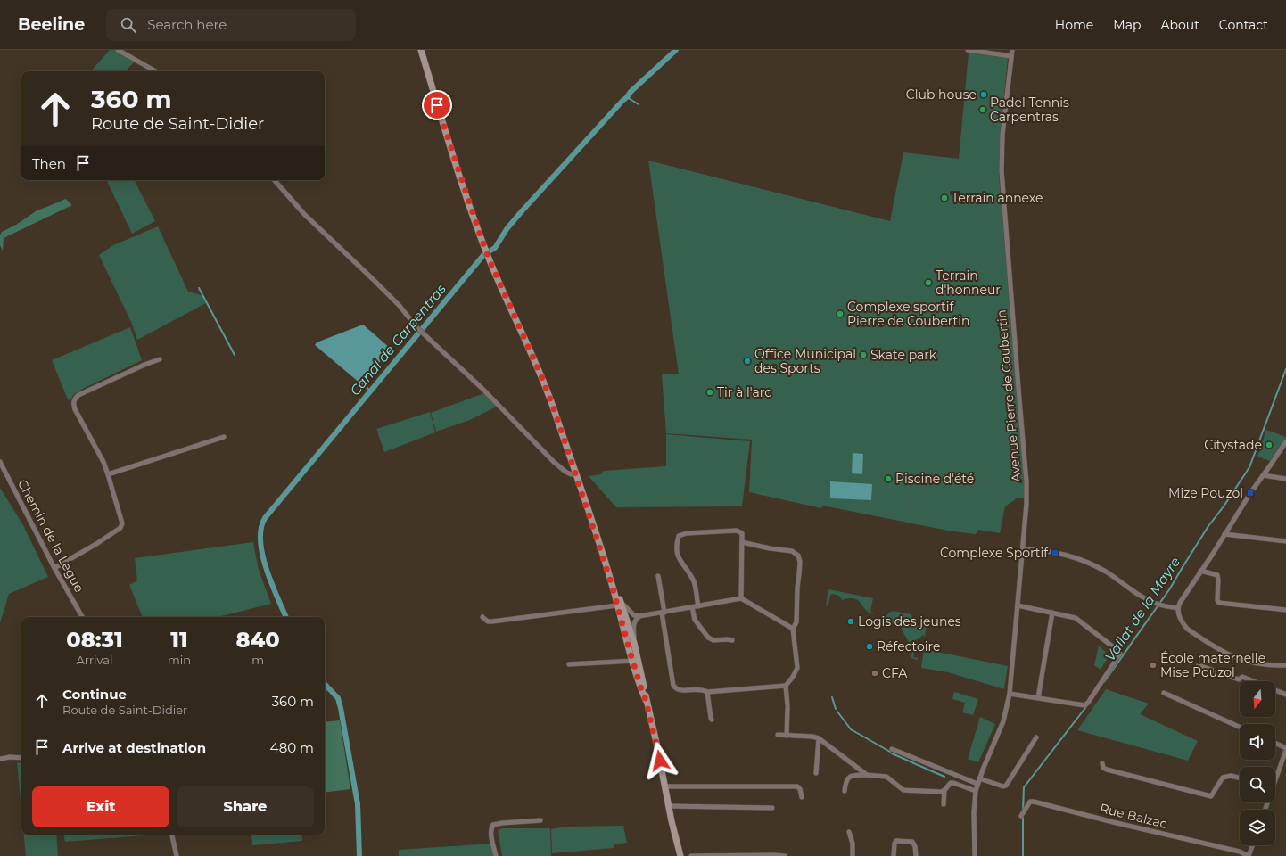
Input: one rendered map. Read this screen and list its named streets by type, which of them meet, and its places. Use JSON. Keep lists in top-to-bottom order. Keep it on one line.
{"streets":{"street":["Avenue Pierre de Coubertin","Chemin de la Lègue","Rue Balzac"]},"water":["Canal de Carpentras","Vallat de la Mayre"],"places":{"other":["Club house","Padel Tennis Carpentras","Terrain annexe","Terrain d'honneur","Complexe sportif Pierre de Coubertin","Skate park","Office Municipal des Sports","Tir à l'arc","Citystade","Piscine d'été","Logis des jeunes","Réfectoire","École maternelle Mise Pouzol","CFA"],"transit":["Mize Pouzol","Complexe Sportif"]},"north":"bottom","page":{"header":"Beeline","search":"Search here","nav":["Home","Map","About","Contact"],"turn":["360 m","Route de Saint-Didier"],"then":"Then","eta":["08:31","Arrival","11","min","840","m"],"list":[{"name":"Continue","note":"Route de Saint-Didier","value":"360 m"},{"name":"Arrive at destination","value":"480 m"}],"buttons":["Exit","Share"]}}
